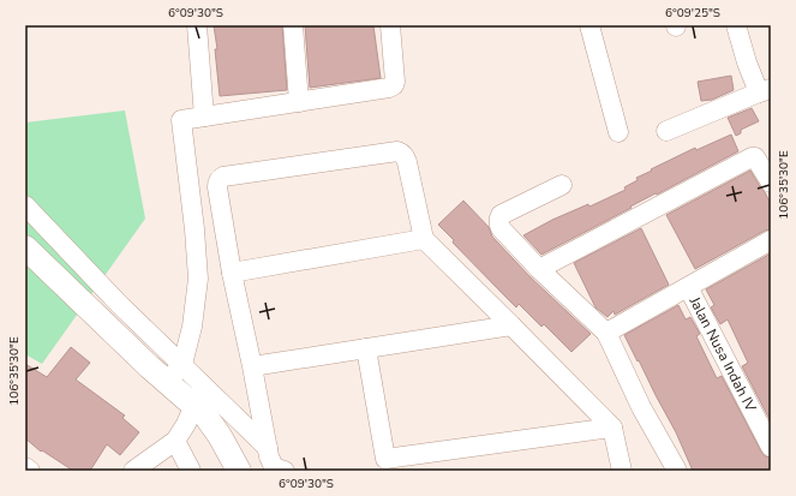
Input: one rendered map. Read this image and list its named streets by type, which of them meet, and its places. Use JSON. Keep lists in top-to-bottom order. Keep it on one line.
{"streets":{"street":["Jalan Nusa Indah IV"]},"coordinates":["6°09'30\"S","6°09'25\"S","106°35'30\"E"]}
